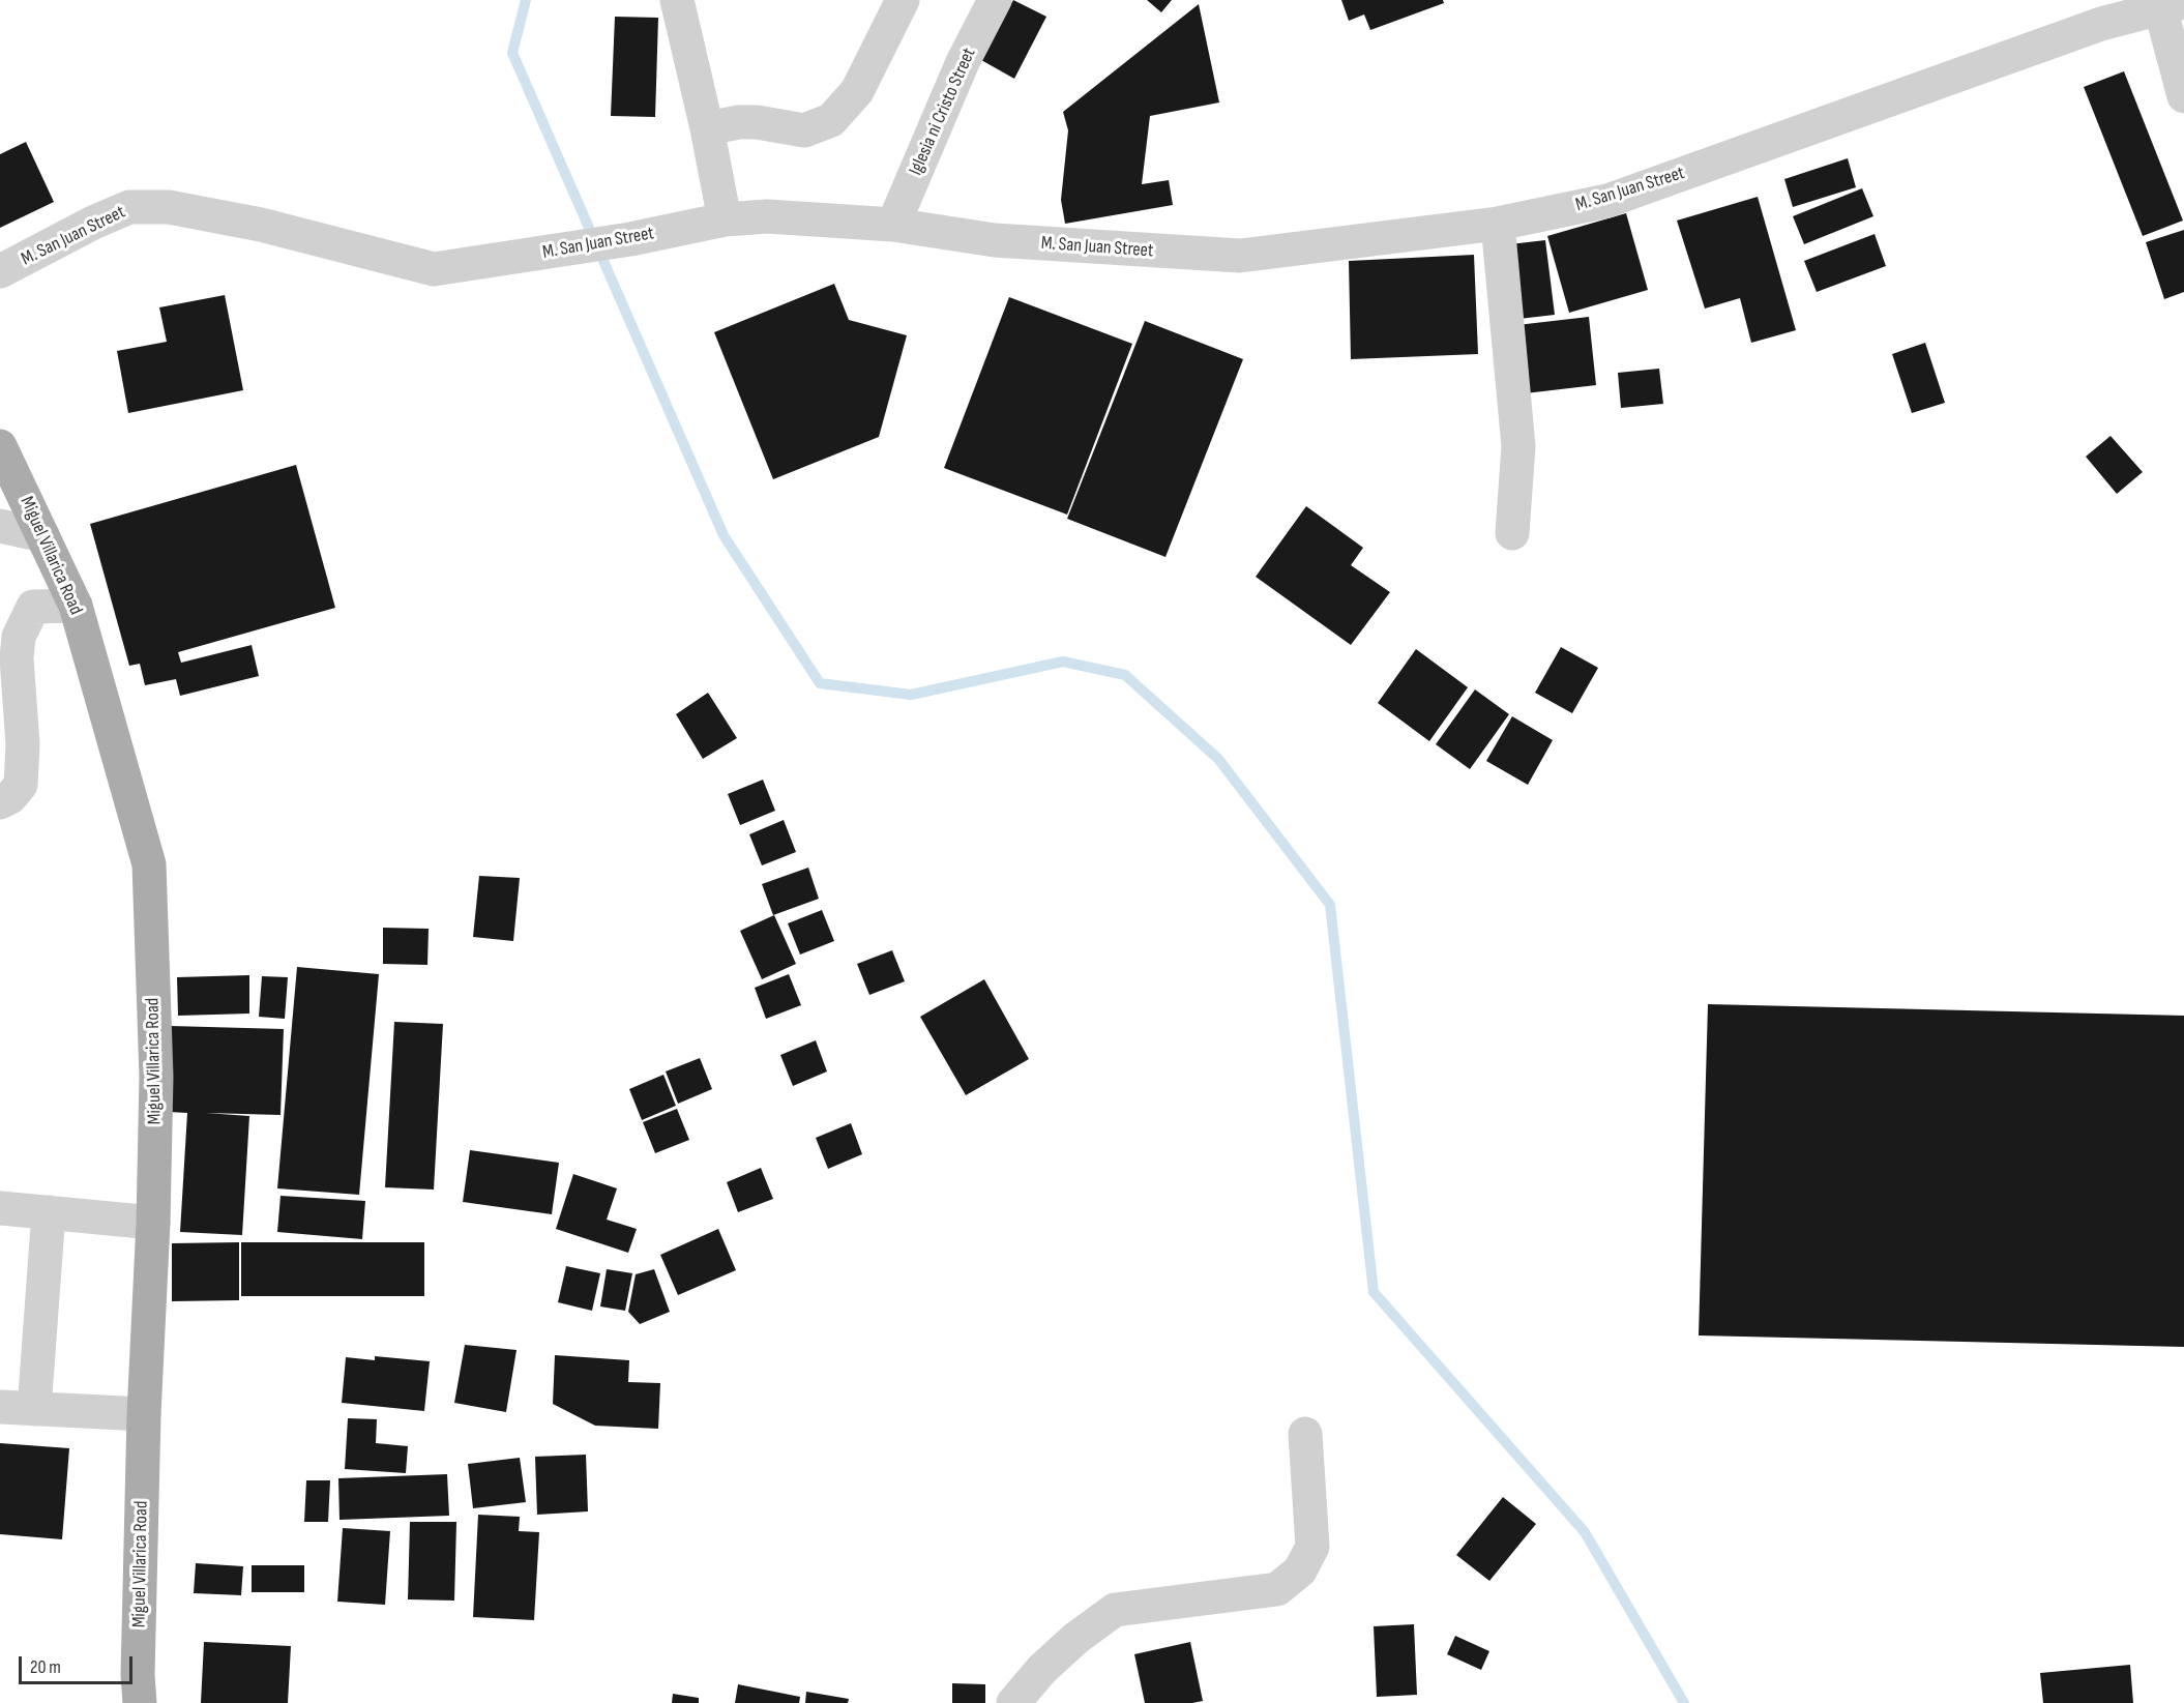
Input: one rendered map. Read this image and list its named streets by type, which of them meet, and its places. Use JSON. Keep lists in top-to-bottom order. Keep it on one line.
{"streets":{"main road":["Miguel Villarica Road"],"street":["Iglesia ni Cristo Street","M. San Juan Street"]},"crossings":[["Iglesia ni Cristo Street","M. San Juan Street"]],"scale_bar":"20 m"}
